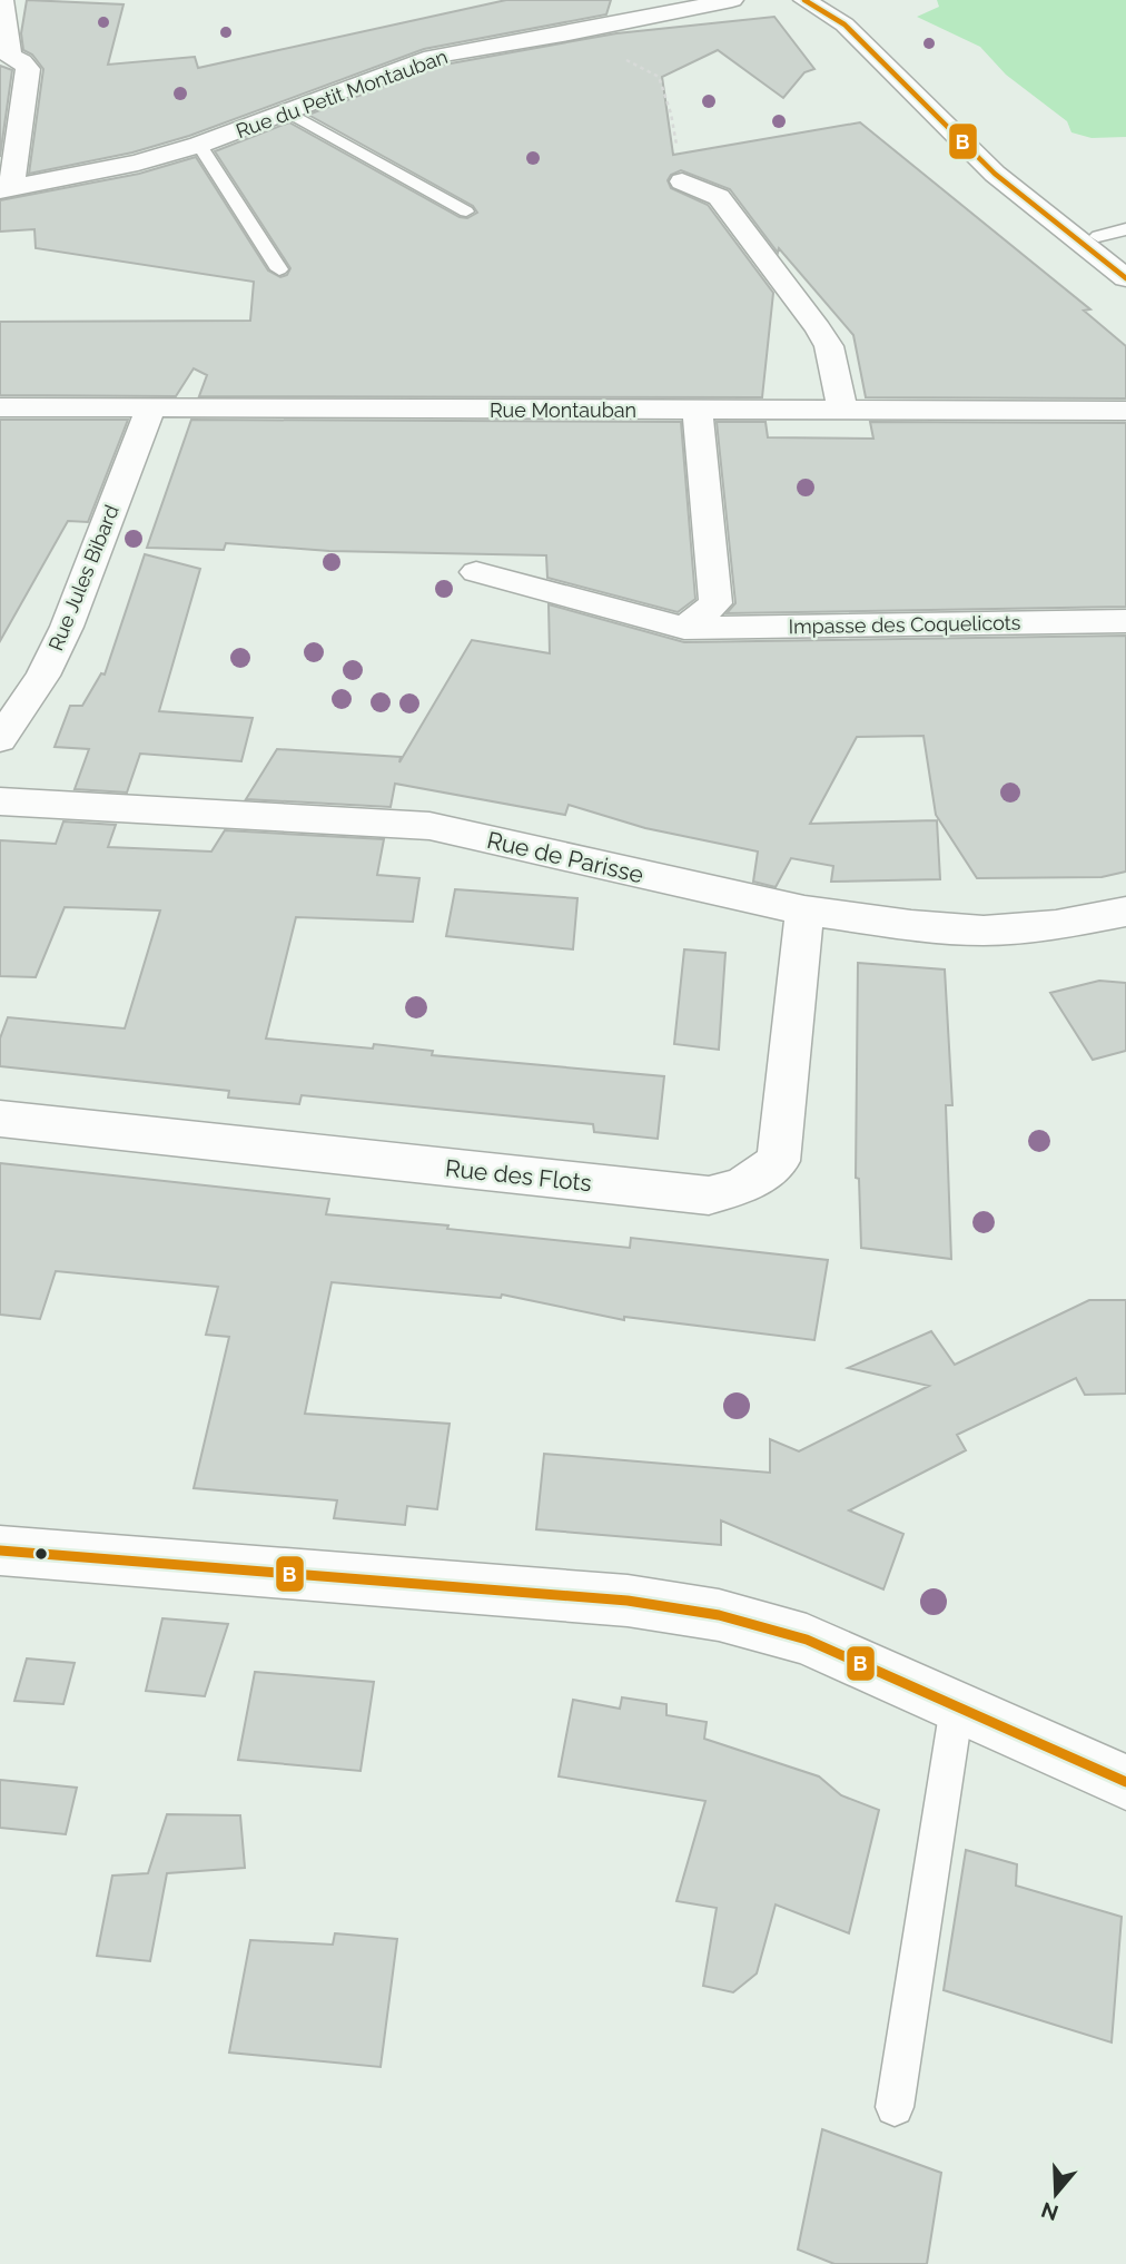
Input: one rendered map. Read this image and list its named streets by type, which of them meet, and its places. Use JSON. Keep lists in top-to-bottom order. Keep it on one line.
{"streets":{"street":["Rue du Petit Montauban","Rue Montauban","Rue Jules Bibard","Impasse des Coquelicots","Rue de Parisse","Rue des Flots"]},"crossings":[["Rue Montauban","Rue Jules Bibard"],["Rue de Parisse","Rue des Flots"]],"lines":["transit line B"],"north":"bottom"}
